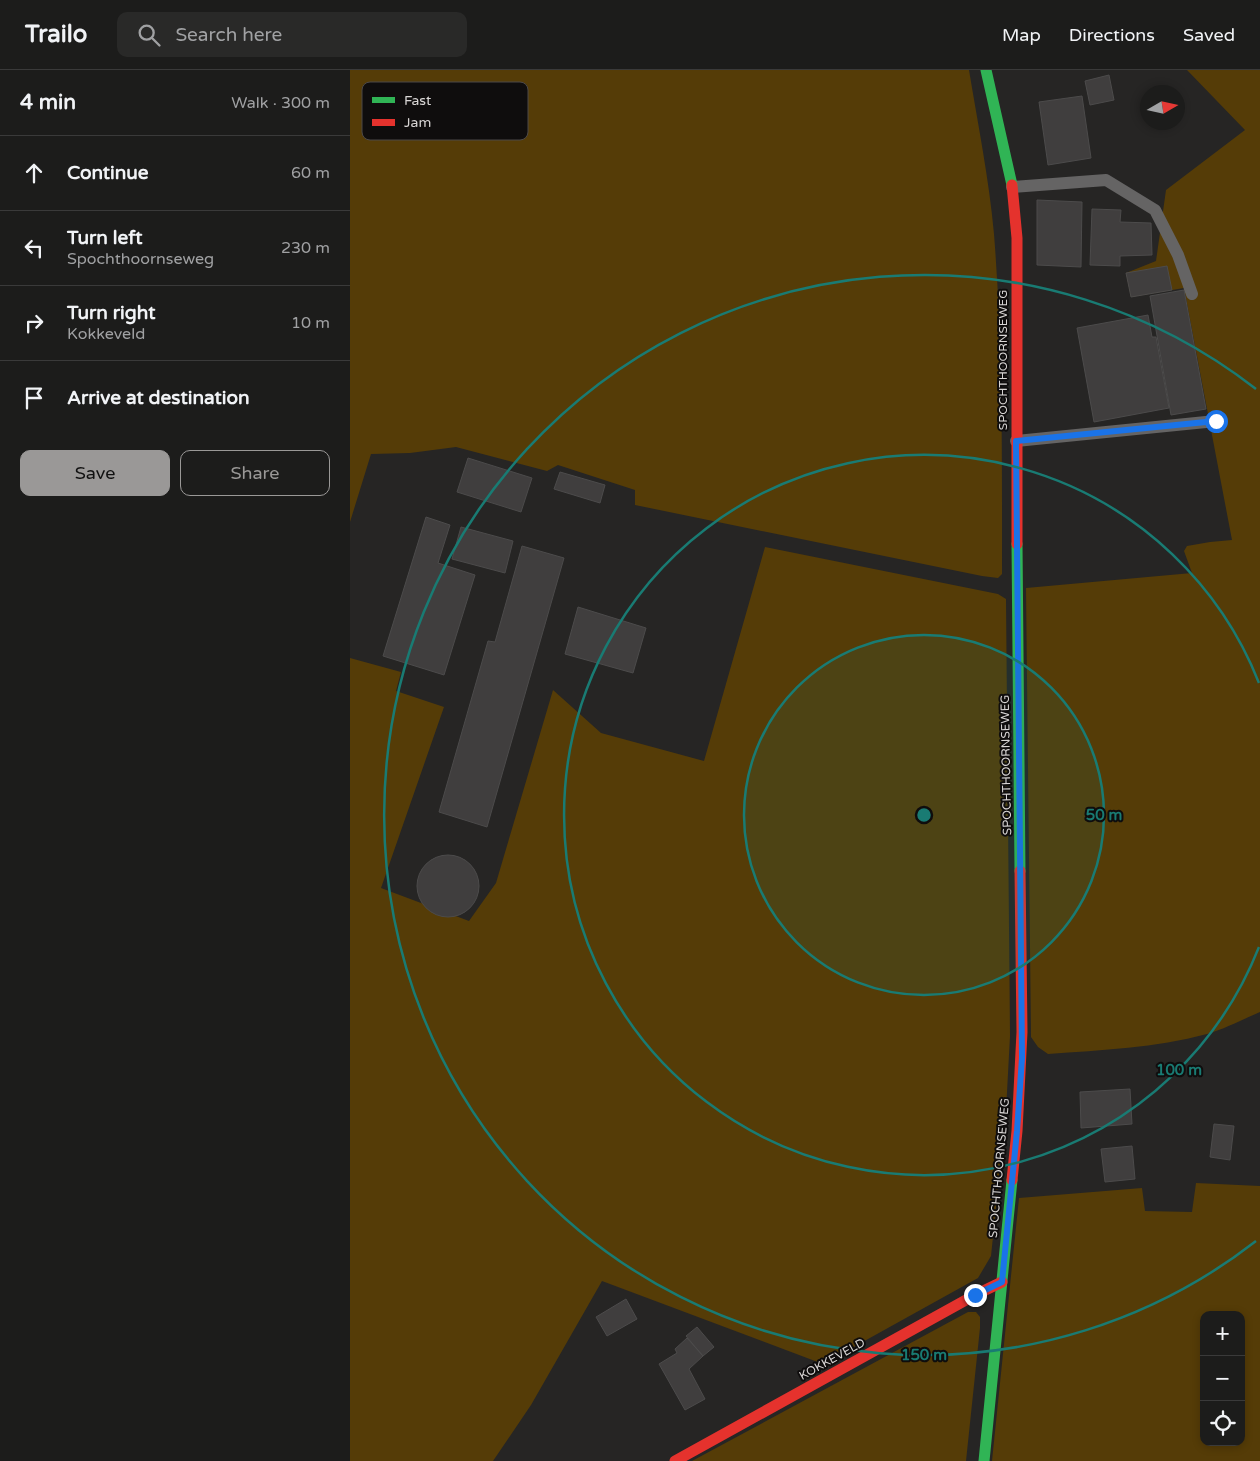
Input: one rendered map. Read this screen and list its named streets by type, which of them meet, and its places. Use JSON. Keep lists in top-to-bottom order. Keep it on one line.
{"streets":{"street":["SPOCHTHOORNSEWEG","KOKKEVELD"]},"crossings":[["SPOCHTHOORNSEWEG","KOKKEVELD"]],"legend":["Fast","Jam"],"north":"right","page":{"header":"Trailo","search":"Search here","nav":["Map","Directions","Saved"],"heading":["4 min","Walk · 300 m"],"list":[["Continue","60 m"],["Turn left","Spochthoornseweg","230 m"],["Turn right","Kokkeveld","10 m"],"Arrive at destination"],"buttons":["Save","Share"],"map_buttons":["+","−"]},"rings":["50 m","100 m","150 m"]}
